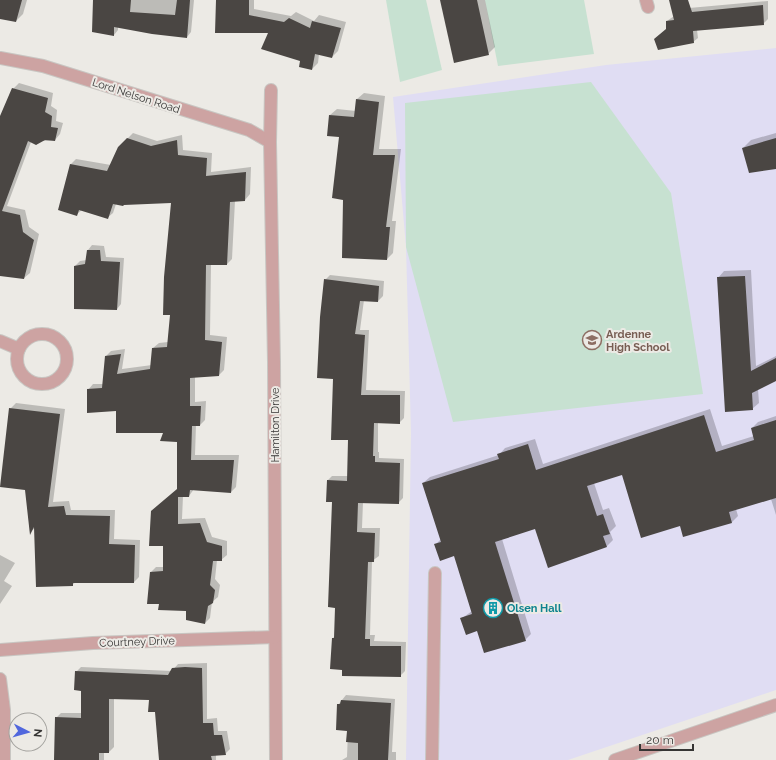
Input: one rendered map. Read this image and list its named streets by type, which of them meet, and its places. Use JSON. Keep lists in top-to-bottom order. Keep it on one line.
{"streets":{"street":["Lord Nelson Road","Hamilton Drive","Courtney Drive"]},"crossings":[["Lord Nelson Road","Hamilton Drive"],["Hamilton Drive","Courtney Drive"]],"places":{"school or university":["Ardenne High School"],"building":["Olsen Hall"]},"scale_bar":"20 m","north":"right"}
